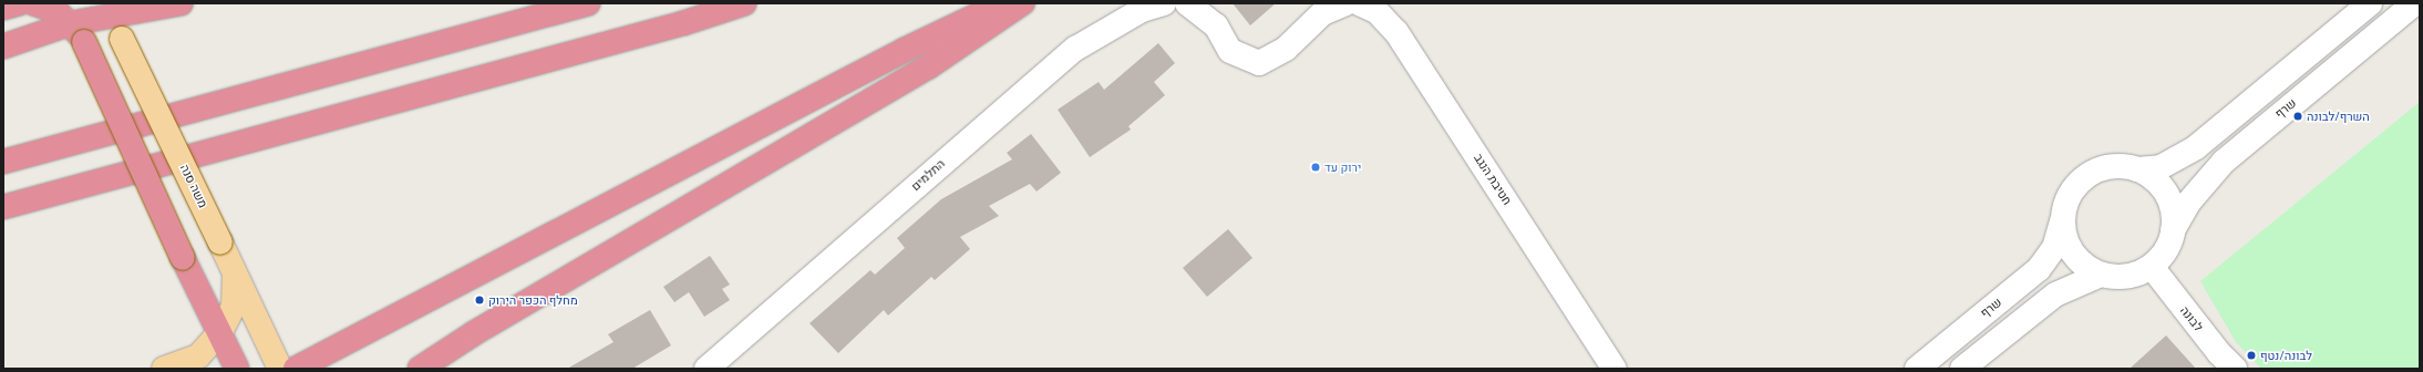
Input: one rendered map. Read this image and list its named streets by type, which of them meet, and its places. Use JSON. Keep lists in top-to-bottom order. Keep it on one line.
{"streets":{"main road":["משה סנה"],"street":["שרף","התלמים","חטיבת הנגב","לבונה"]},"crossings":[["שרף","לבונה"]],"places":["השרף/לבונה","ירוק עד","מחלף הכפר הירוק","לבונה/נטף"]}
